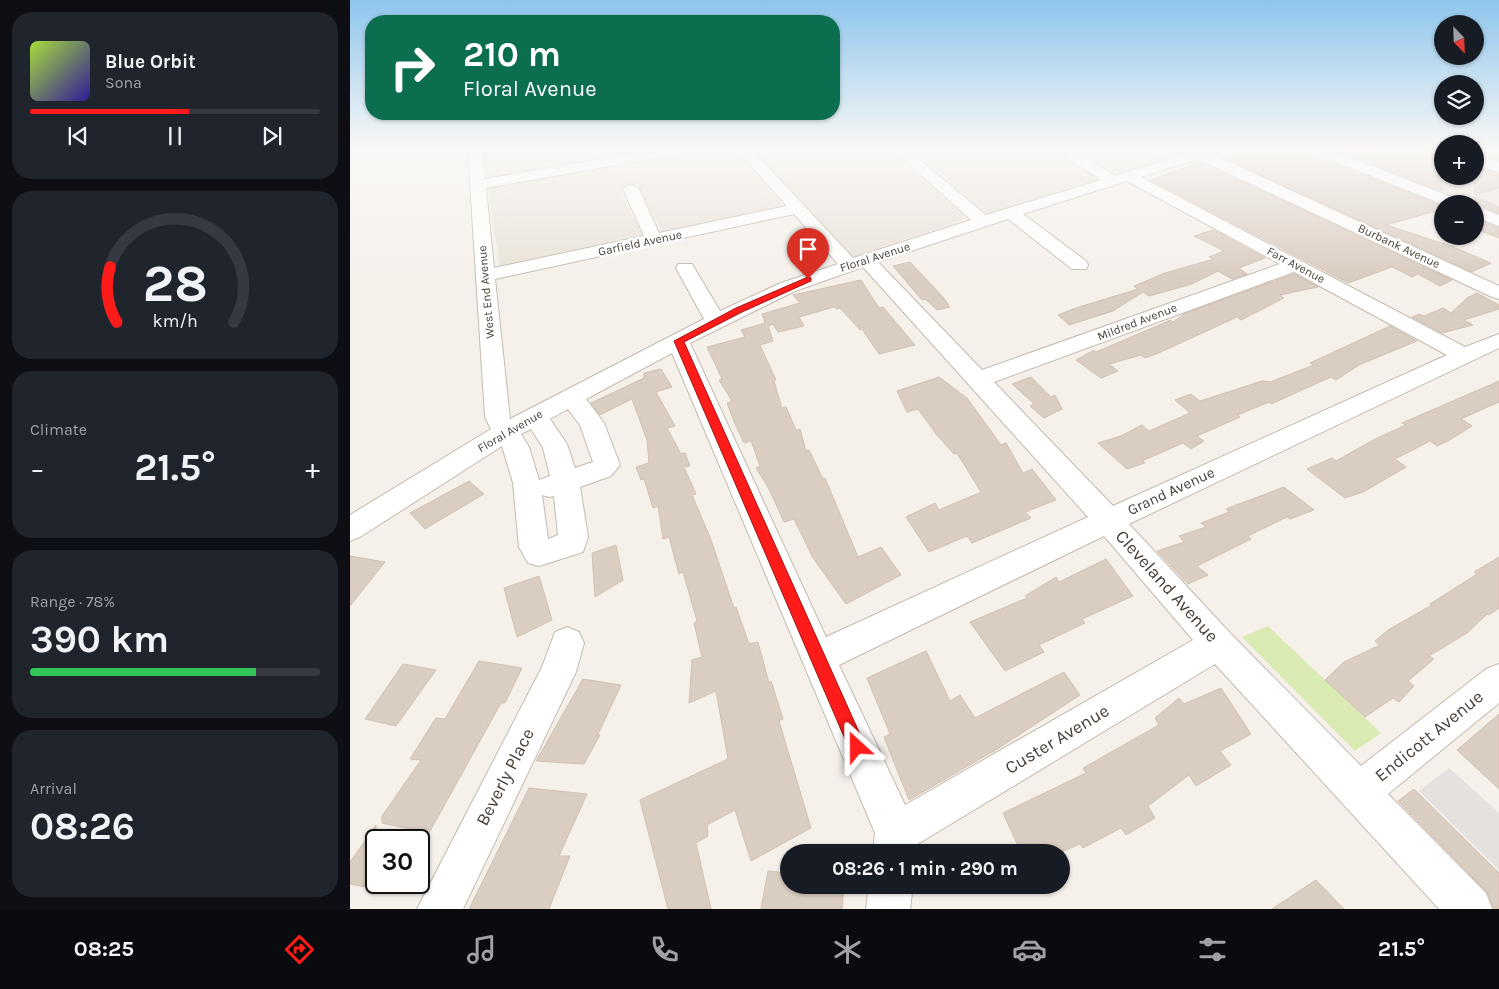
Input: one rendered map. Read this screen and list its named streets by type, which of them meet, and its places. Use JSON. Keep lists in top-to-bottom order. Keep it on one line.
{"streets":{"street":["Garfield Avenue","Burbank Avenue","Floral Avenue","Farr Avenue","West End Avenue","Mildred Avenue","Grand Avenue","Cleveland Avenue","Endicott Avenue","Custer Avenue","Beverly Place"]},"crossings":[["Garfield Avenue","West End Avenue"],["Garfield Avenue","Cleveland Avenue"],["Floral Avenue","West End Avenue"],["Floral Avenue","Cleveland Avenue"],["Farr Avenue","Mildred Avenue"],["Farr Avenue","Grand Avenue"],["Mildred Avenue","Cleveland Avenue"],["Grand Avenue","Cleveland Avenue"],["Cleveland Avenue","Endicott Avenue"],["Cleveland Avenue","Custer Avenue"]],"north":"bottom right","page":{"map_buttons":["+","−"],"turn":["210 m","Floral Avenue"],"song":["Blue Orbit","Sona"],"tile":["Climate",["Range · 78%","390 km"],["Arrival","08:26"]],"heat":["−","21.5°","+"],"limit":"30","trip":"08:26 · 1 min · 290 m","tabs":["08:25","21.5°"],"gauge":["28","km/h"]}}
